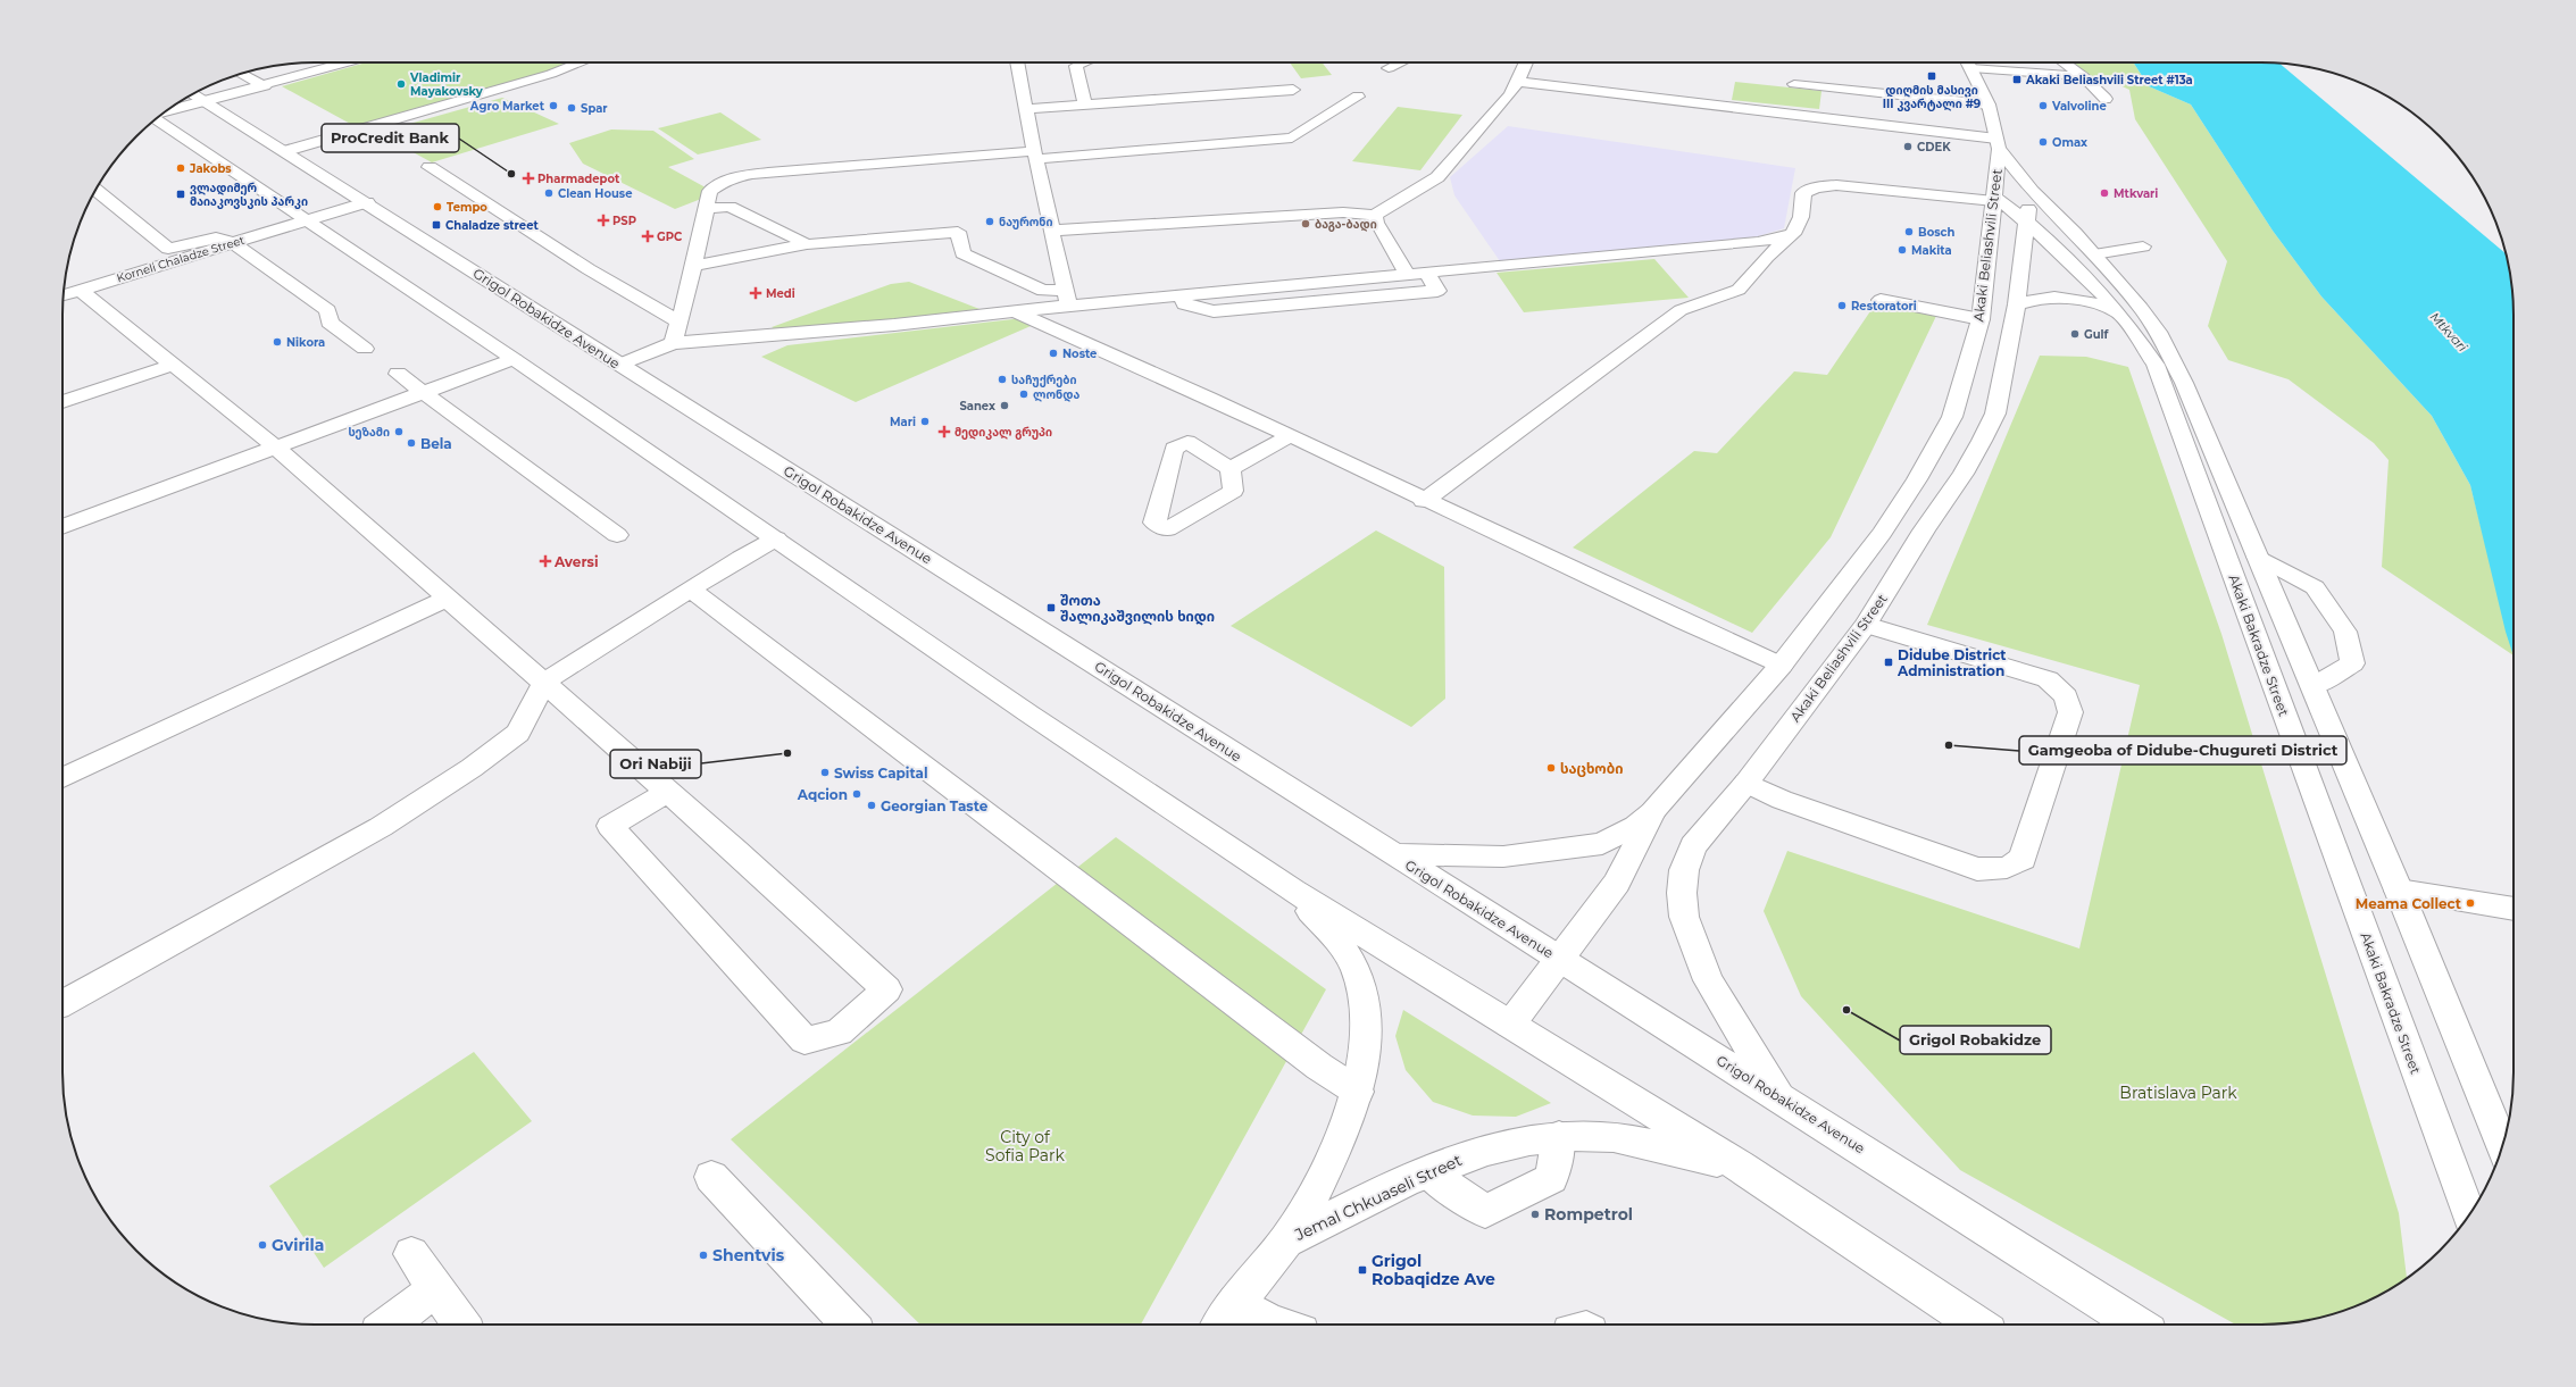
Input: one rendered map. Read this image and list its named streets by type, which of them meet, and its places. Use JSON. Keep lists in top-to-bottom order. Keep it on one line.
{"streets":{"main road":["Akaki Beliashvili Street","Korneli Chaladze Street","Grigol Robakidze Avenue","Akaki Bakradze Street","Jemal Chkuaseli Street"]},"crossings":[["Akaki Beliashvili Street","Grigol Robakidze Avenue"],["Akaki Beliashvili Street","Akaki Bakradze Street"],["Korneli Chaladze Street","Grigol Robakidze Avenue"]],"water":["Mtkvari"],"parks":["Bratislava Park","City of Sofia Park"],"places":{"transit":["დიღმის მასივი III კვარტალი #9","Akaki Beliashvili Street #13a","ვლადიმერ მაიაკოვსკის პარკი","Chaladze street","შოთა შალიკაშვილის ხიდი","Didube District Administration","Grigol Robaqidze Ave"],"other":["Vladimir Mayakovsky","Agro Market","Valvoline","Spar","Omax","CDEK","Jakobs","ProCredit Bank","Clean House","Mtkvari","Tempo","ნაურონი","ბაგა-ბადი","Bosch","Makita","Restoratori","Gulf","Nikora","Noste","საჩუქრები","ლონდა","Sanex","Mari","სეზამი","Bela","Gamgeoba of Didube-Chugureti District","Ori Nabiji","საცხობი","Swiss Capital","Aqcion","Georgian Taste","Meama Collect","Grigol Robakidze","Rompetrol","Gvirila","Shentvis"],"health":["Pharmadepot","PSP","GPC","Medi","მედიკალ გრუპი","Aversi"]}}
